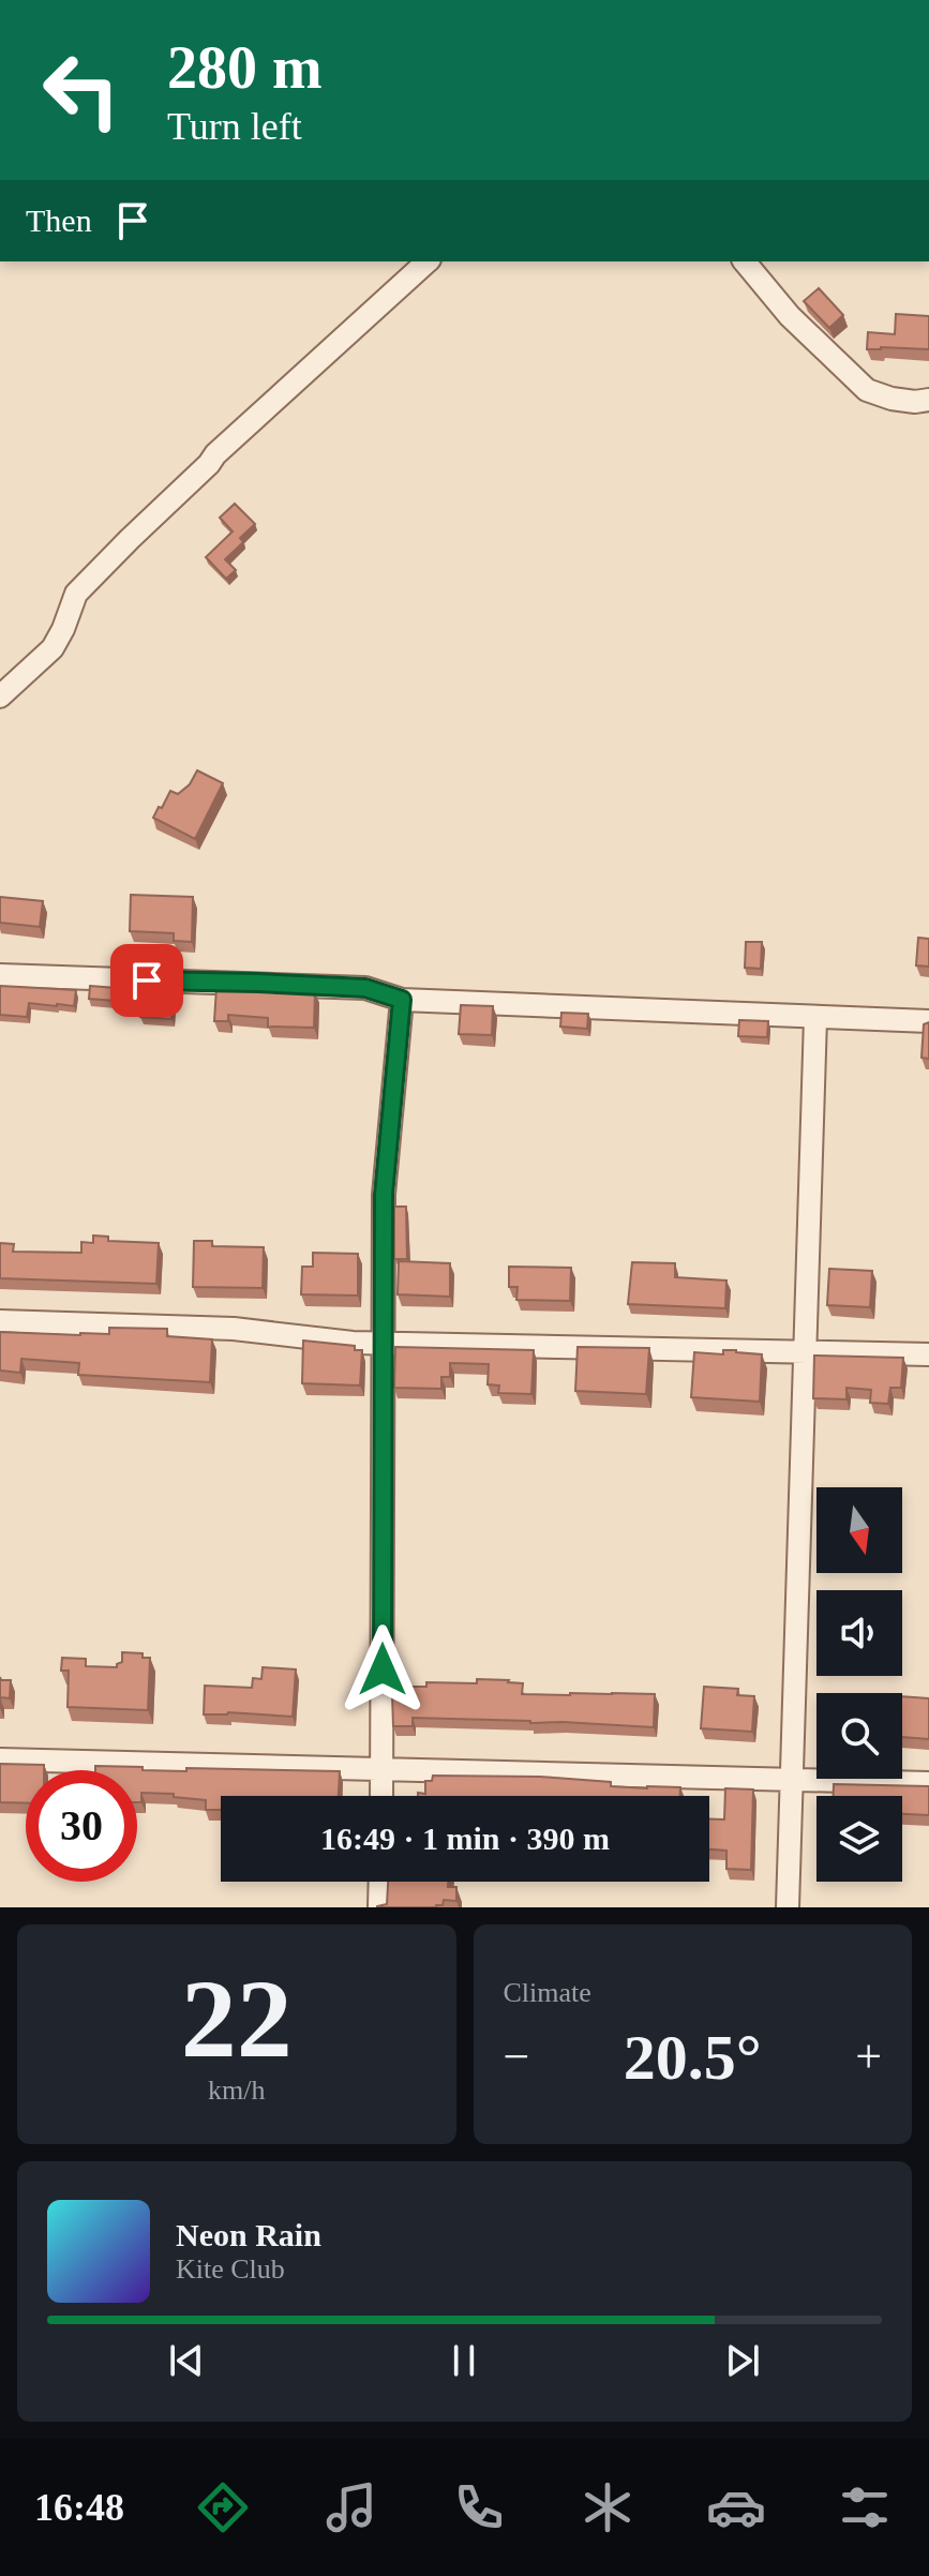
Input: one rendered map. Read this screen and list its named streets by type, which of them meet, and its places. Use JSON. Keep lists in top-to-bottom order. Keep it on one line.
{"north":"bottom","page":{"turn":["280 m","Turn left"],"then":"Then","limit":"30","trip":"16:49 · 1 min · 390 m","tile":[["22","km/h"],"Climate"],"heat":["−","20.5°","+"],"song":["Neon Rain","Kite Club"],"tabs":"16:48"}}
